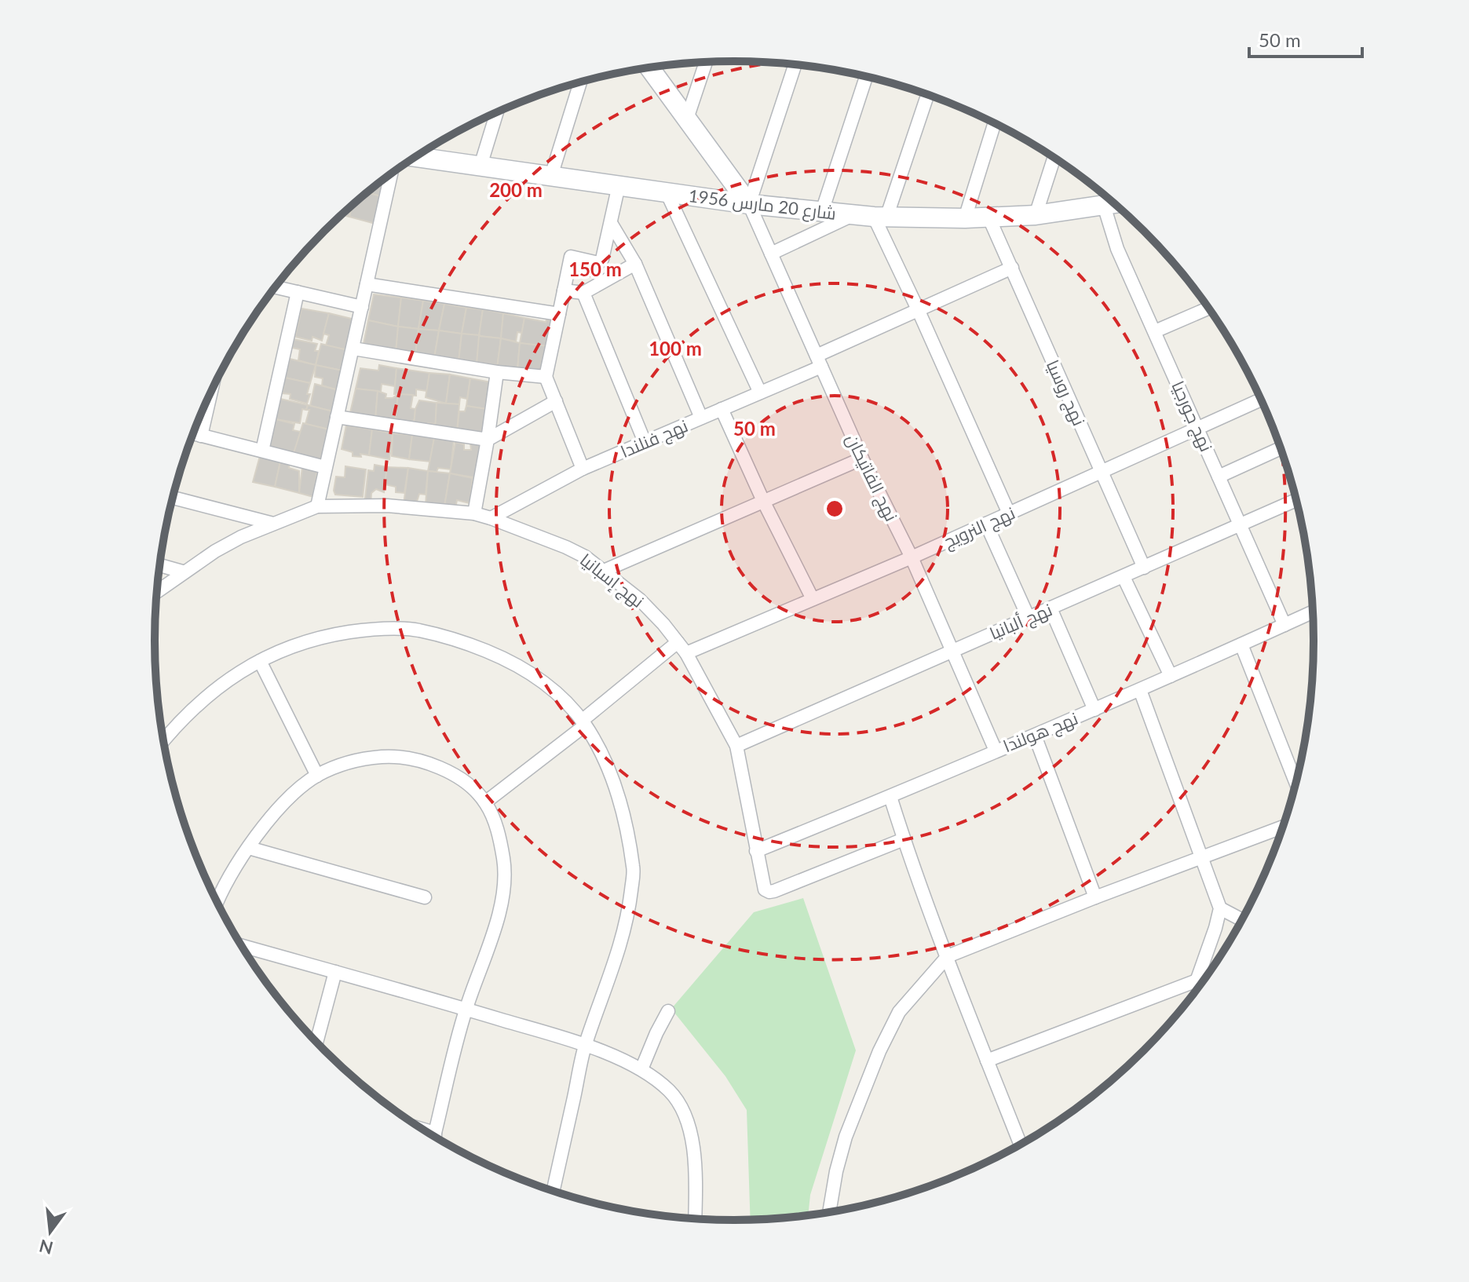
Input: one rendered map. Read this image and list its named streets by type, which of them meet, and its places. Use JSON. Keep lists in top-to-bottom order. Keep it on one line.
{"streets":{"street":["شارع 20 مارس 1956","نهج روسيا","نهج جورجيا","نهج فنلندا","نهج الفاتيكان","نهج النرويج","نهج إسبانيا","نهج ألبانيا","نهج هولندا"]},"crossings":[["شارع 20 مارس 1956","نهج روسيا"],["شارع 20 مارس 1956","نهج جورجيا"],["شارع 20 مارس 1956","نهج الفاتيكان"],["نهج روسيا","نهج فنلندا"],["نهج روسيا","نهج النرويج"],["نهج روسيا","نهج ألبانيا"],["نهج جورجيا","نهج النرويج"],["نهج جورجيا","نهج ألبانيا"],["نهج جورجيا","نهج هولندا"],["نهج فنلندا","نهج الفاتيكان"],["نهج فنلندا","نهج إسبانيا"],["نهج الفاتيكان","نهج النرويج"],["نهج الفاتيكان","نهج ألبانيا"],["نهج الفاتيكان","نهج هولندا"],["نهج النرويج","نهج إسبانيا"],["نهج إسبانيا","نهج ألبانيا"],["نهج إسبانيا","نهج هولندا"]],"scale_bar":"50 m","north":"bottom","rings":["200 m","150 m","100 m","50 m"]}
